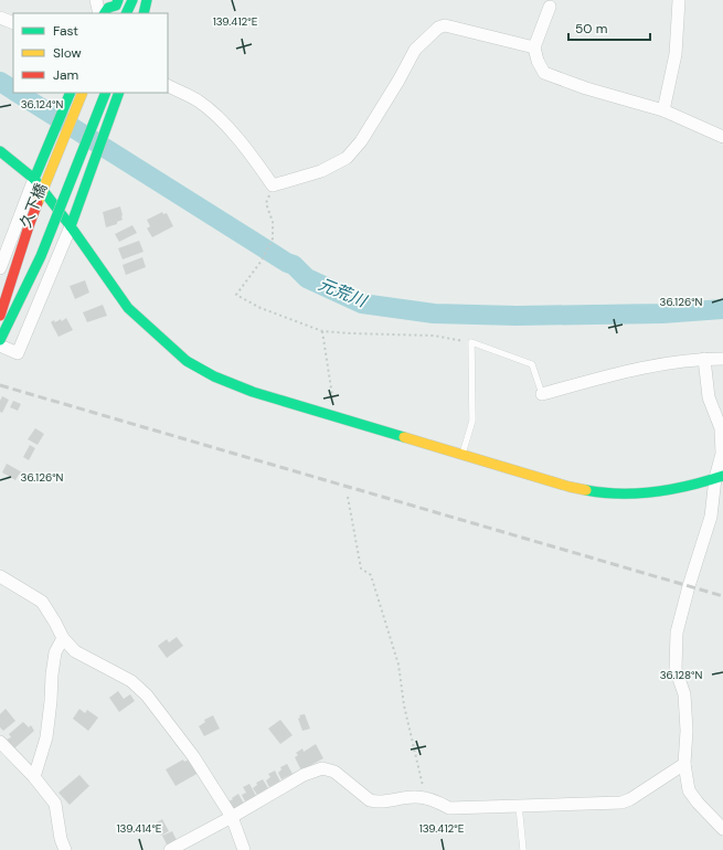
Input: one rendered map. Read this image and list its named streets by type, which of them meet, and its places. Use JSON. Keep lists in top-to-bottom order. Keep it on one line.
{"streets":{"main road":["久下橋"]},"water":["元荒川"],"legend":["Fast","Slow","Jam"],"scale_bar":"50 m","coordinates":["139.412°E","36.124°N","36.126°N","36.128°N","139.414°E"]}
